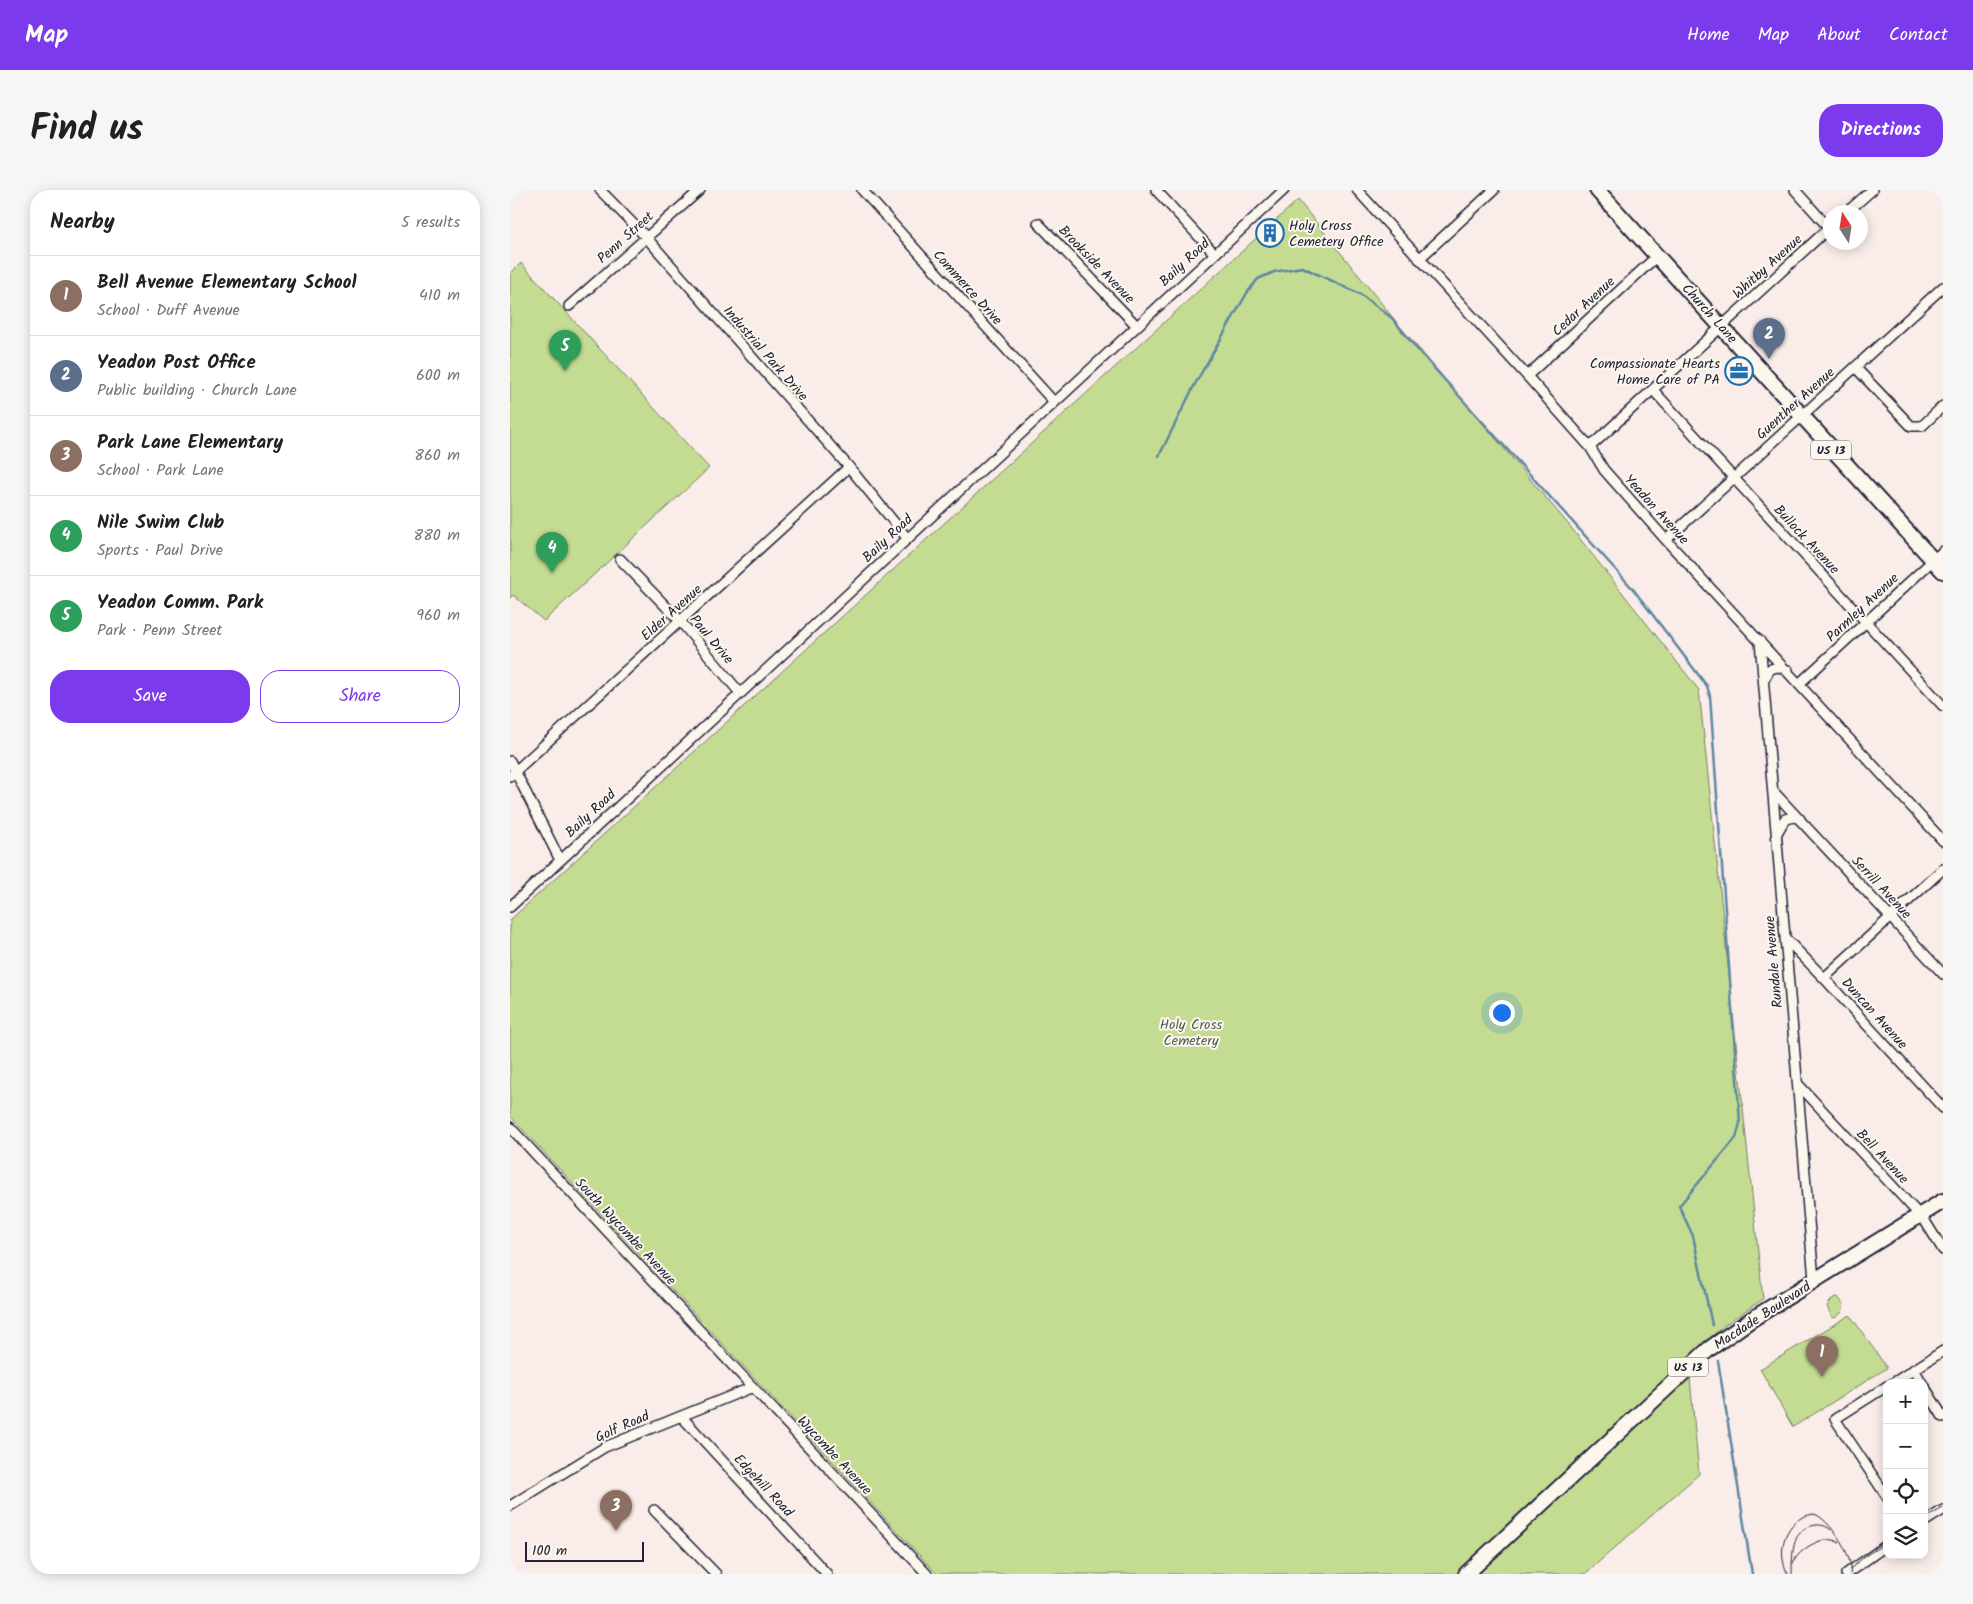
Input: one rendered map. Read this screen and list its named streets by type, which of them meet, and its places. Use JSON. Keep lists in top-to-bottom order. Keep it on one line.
{"streets":{"main road":["Church Lane","US 13","Macdade Boulevard"],"street":["Penn Street","Baily Road","Brookside Avenue","Whitby Avenue","Commerce Drive","Cedar Avenue","Industrial Park Drive","Guenther Avenue","Yeadon Avenue","Bullock Avenue","Parmley Avenue","Elder Avenue","Paul Drive","Serrill Avenue","Rundale Avenue","Duncan Avenue","Bell Avenue","South Wycombe Avenue","Golf Road","Wycombe Avenue","Edgehill Road"]},"crossings":[["Penn Street","Industrial Park Drive"],["Baily Road","Brookside Avenue"],["Baily Road","Commerce Drive"],["Baily Road","Industrial Park Drive"],["Baily Road","Paul Drive"],["Whitby Avenue","Church Lane"],["Whitby Avenue","Yeadon Avenue"],["Whitby Avenue","Bullock Avenue"],["Cedar Avenue","Church Lane"],["Cedar Avenue","Yeadon Avenue"],["Church Lane","Guenther Avenue"],["Church Lane","Parmley Avenue"],["Industrial Park Drive","Elder Avenue"],["Guenther Avenue","Yeadon Avenue"],["Guenther Avenue","Bullock Avenue"],["Yeadon Avenue","Parmley Avenue"],["Yeadon Avenue","Rundale Avenue"],["Bullock Avenue","Parmley Avenue"],["Elder Avenue","Paul Drive"],["Serrill Avenue","Rundale Avenue"],["Rundale Avenue","Duncan Avenue"],["Rundale Avenue","Bell Avenue"],["Rundale Avenue","Macdade Boulevard"],["Bell Avenue","Macdade Boulevard"],["South Wycombe Avenue","Wycombe Avenue"],["Golf Road","Wycombe Avenue"],["Golf Road","Edgehill Road"]],"parks":["Holy Cross Cemetery"],"places":{"building":["Holy Cross Cemetery Office"],"office":["Compassionate Hearts Home Care of PA"]},"scale_bar":"100 m","north":"top","page":{"header":"Map","nav":["Home","Map","About","Contact"],"title":"Find us","buttons":["Directions",["Save","Share"]],"heading":["Nearby","5 results"],"list":[{"mark":"1","name":"Bell Avenue Elementary School","note":"School · Duff Avenue","value":"410 m"},{"mark":"2","name":"Yeadon Post Office","note":"Public building · Church Lane","value":"600 m"},{"mark":"3","name":"Park Lane Elementary","note":"School · Park Lane","value":"860 m"},{"mark":"4","name":"Nile Swim Club","note":"Sports · Paul Drive","value":"880 m"},{"mark":"5","name":"Yeadon Comm. Park","note":"Park · Penn Street","value":"960 m"}],"pins":["2","5","4","1","3"],"map_buttons":["+","−"],"scale":"100 m"}}
